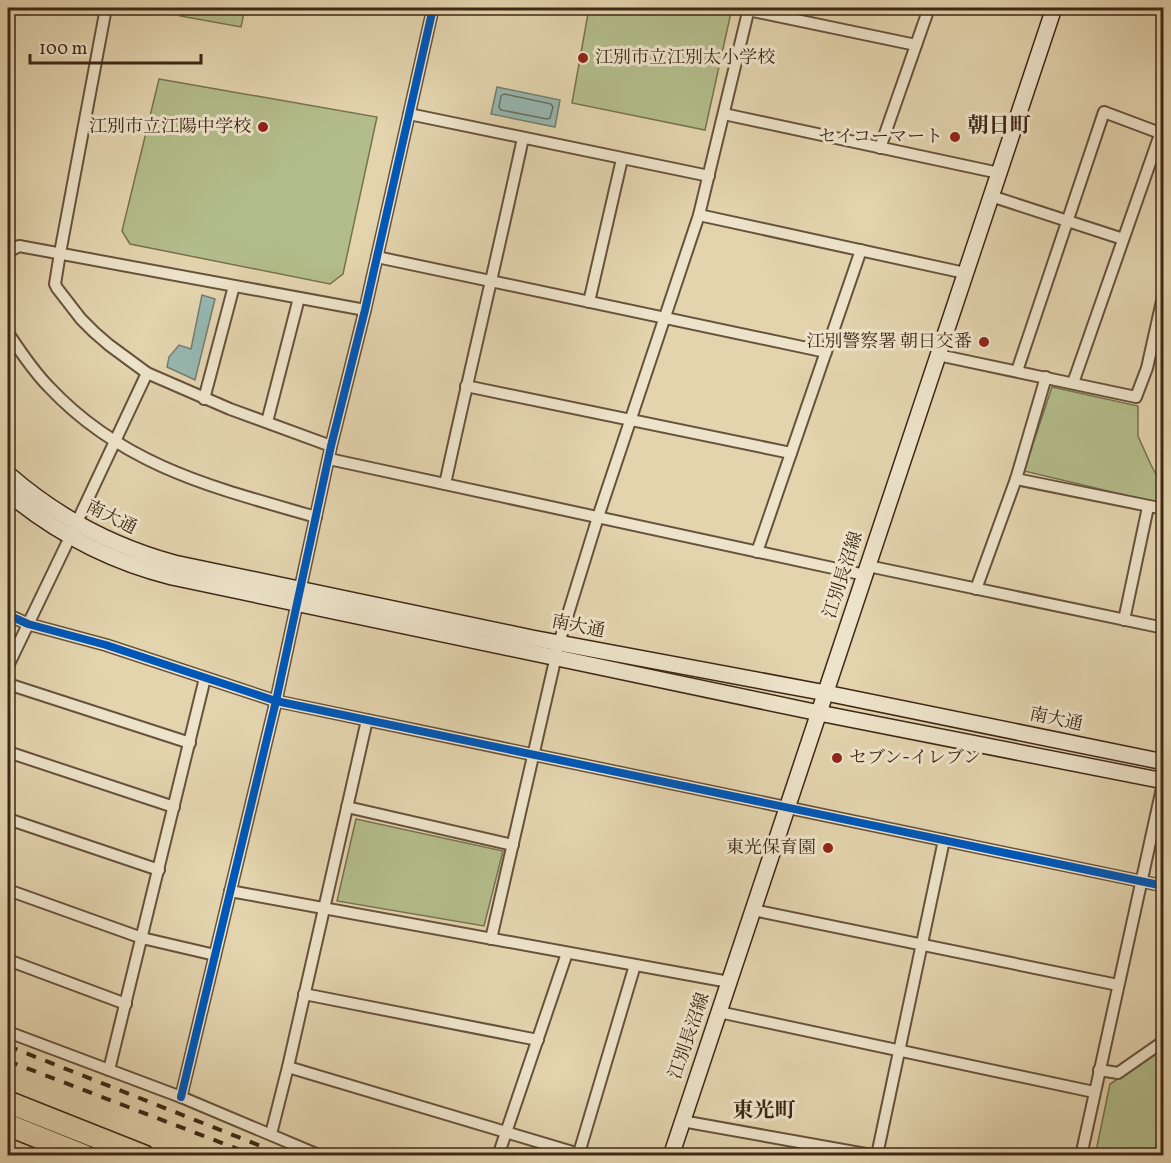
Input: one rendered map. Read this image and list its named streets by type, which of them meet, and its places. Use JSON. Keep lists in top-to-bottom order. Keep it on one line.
{"streets":{"main road":["南大通","江別長沼線"]},"crossings":[["南大通","江別長沼線"]],"districts":["朝日町","東光町"],"places":["江別市立江別太小学校","江別市立江陽中学校","セイコーマート","江別警察署 朝日交番","セブン-イレブン","東光保育園"],"scale_bar":"100 m"}
